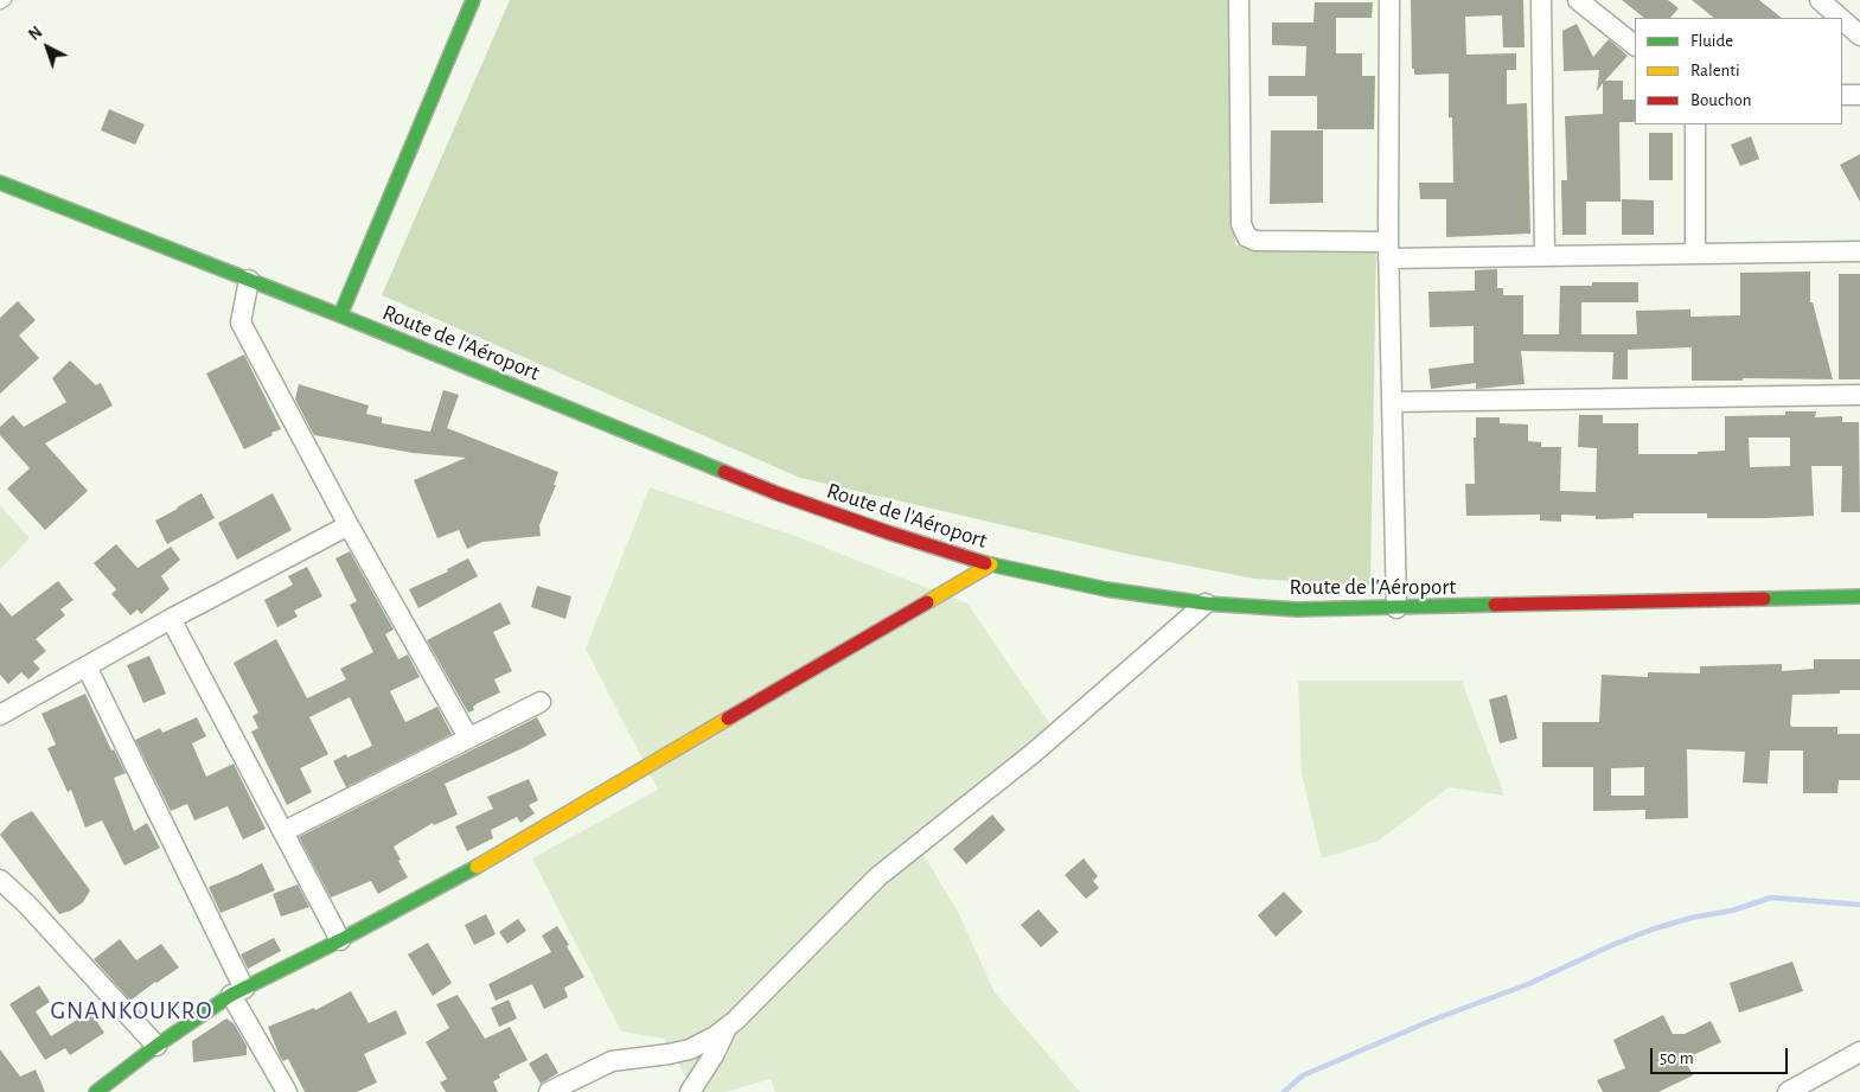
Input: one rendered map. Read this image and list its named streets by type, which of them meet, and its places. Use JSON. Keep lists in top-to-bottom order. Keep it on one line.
{"streets":{"main road":["Route de l'Aéroport"]},"districts":["GNANKOUKRO"],"legend":["Fluide","Ralenti","Bouchon"],"scale_bar":"50 m","north":"top left"}
